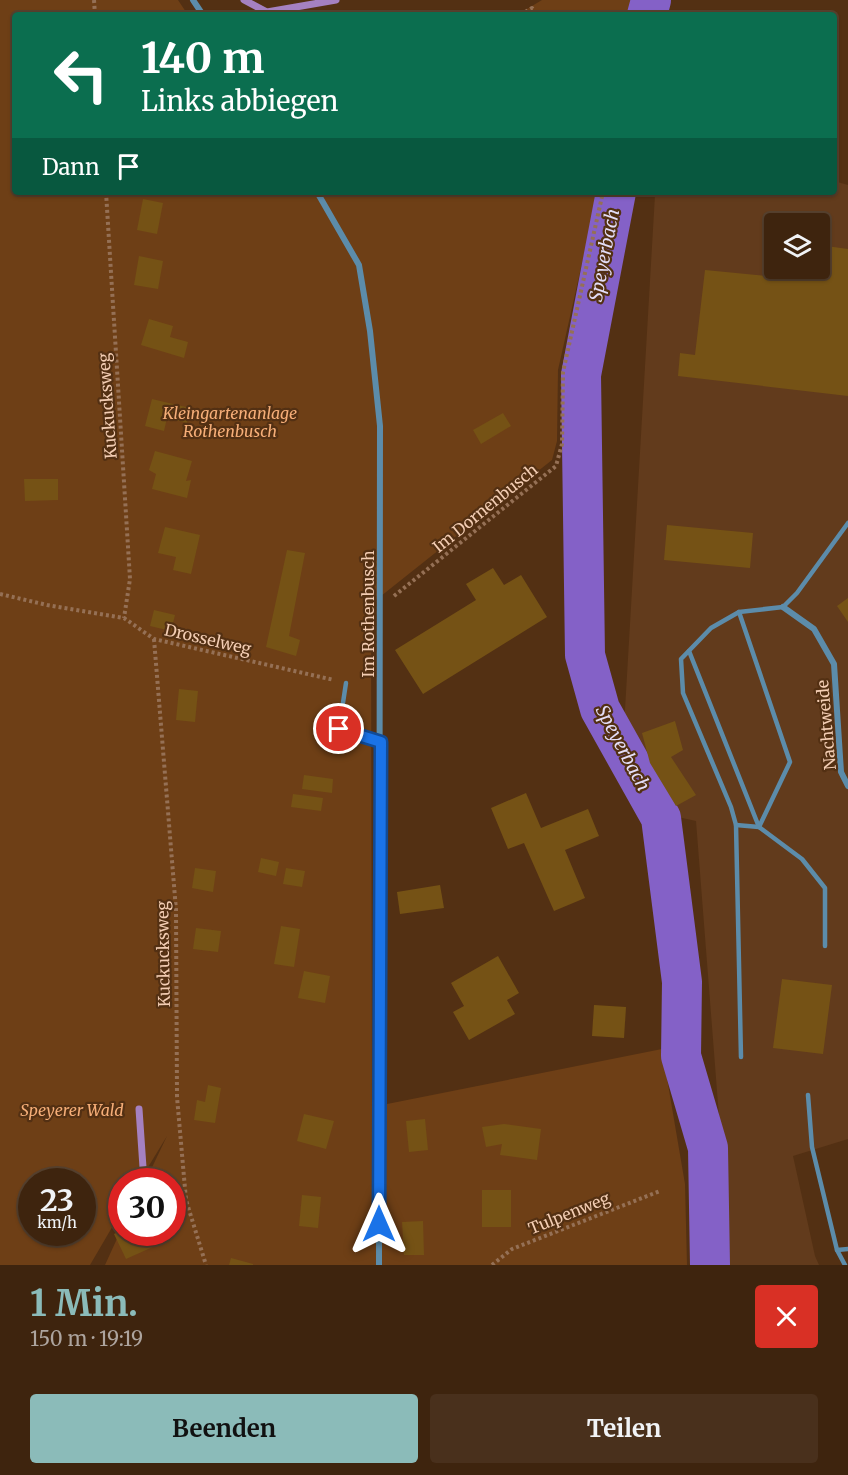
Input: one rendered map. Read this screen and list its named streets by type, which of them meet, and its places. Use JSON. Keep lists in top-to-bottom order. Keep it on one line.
{"streets":{"street":["Im Rothenbusch","Nachtweide"],"path":["Kuckucksweg","Im Dornenbusch","Drosselweg","Tulpenweg"]},"crossings":[["Kuckucksweg","Drosselweg"],["Im Dornenbusch","Im Rothenbusch"]],"water":["Speyerbach"],"parks":["Kleingartenanlage Rothenbusch","Speyerer Wald"],"page":{"turn":["140 m","Links abbiegen"],"then":"Dann","speed":"23 km/h","limit":"30","heading":["1 Min.","150 m · 19:19"],"buttons":["Beenden","Teilen"]}}
